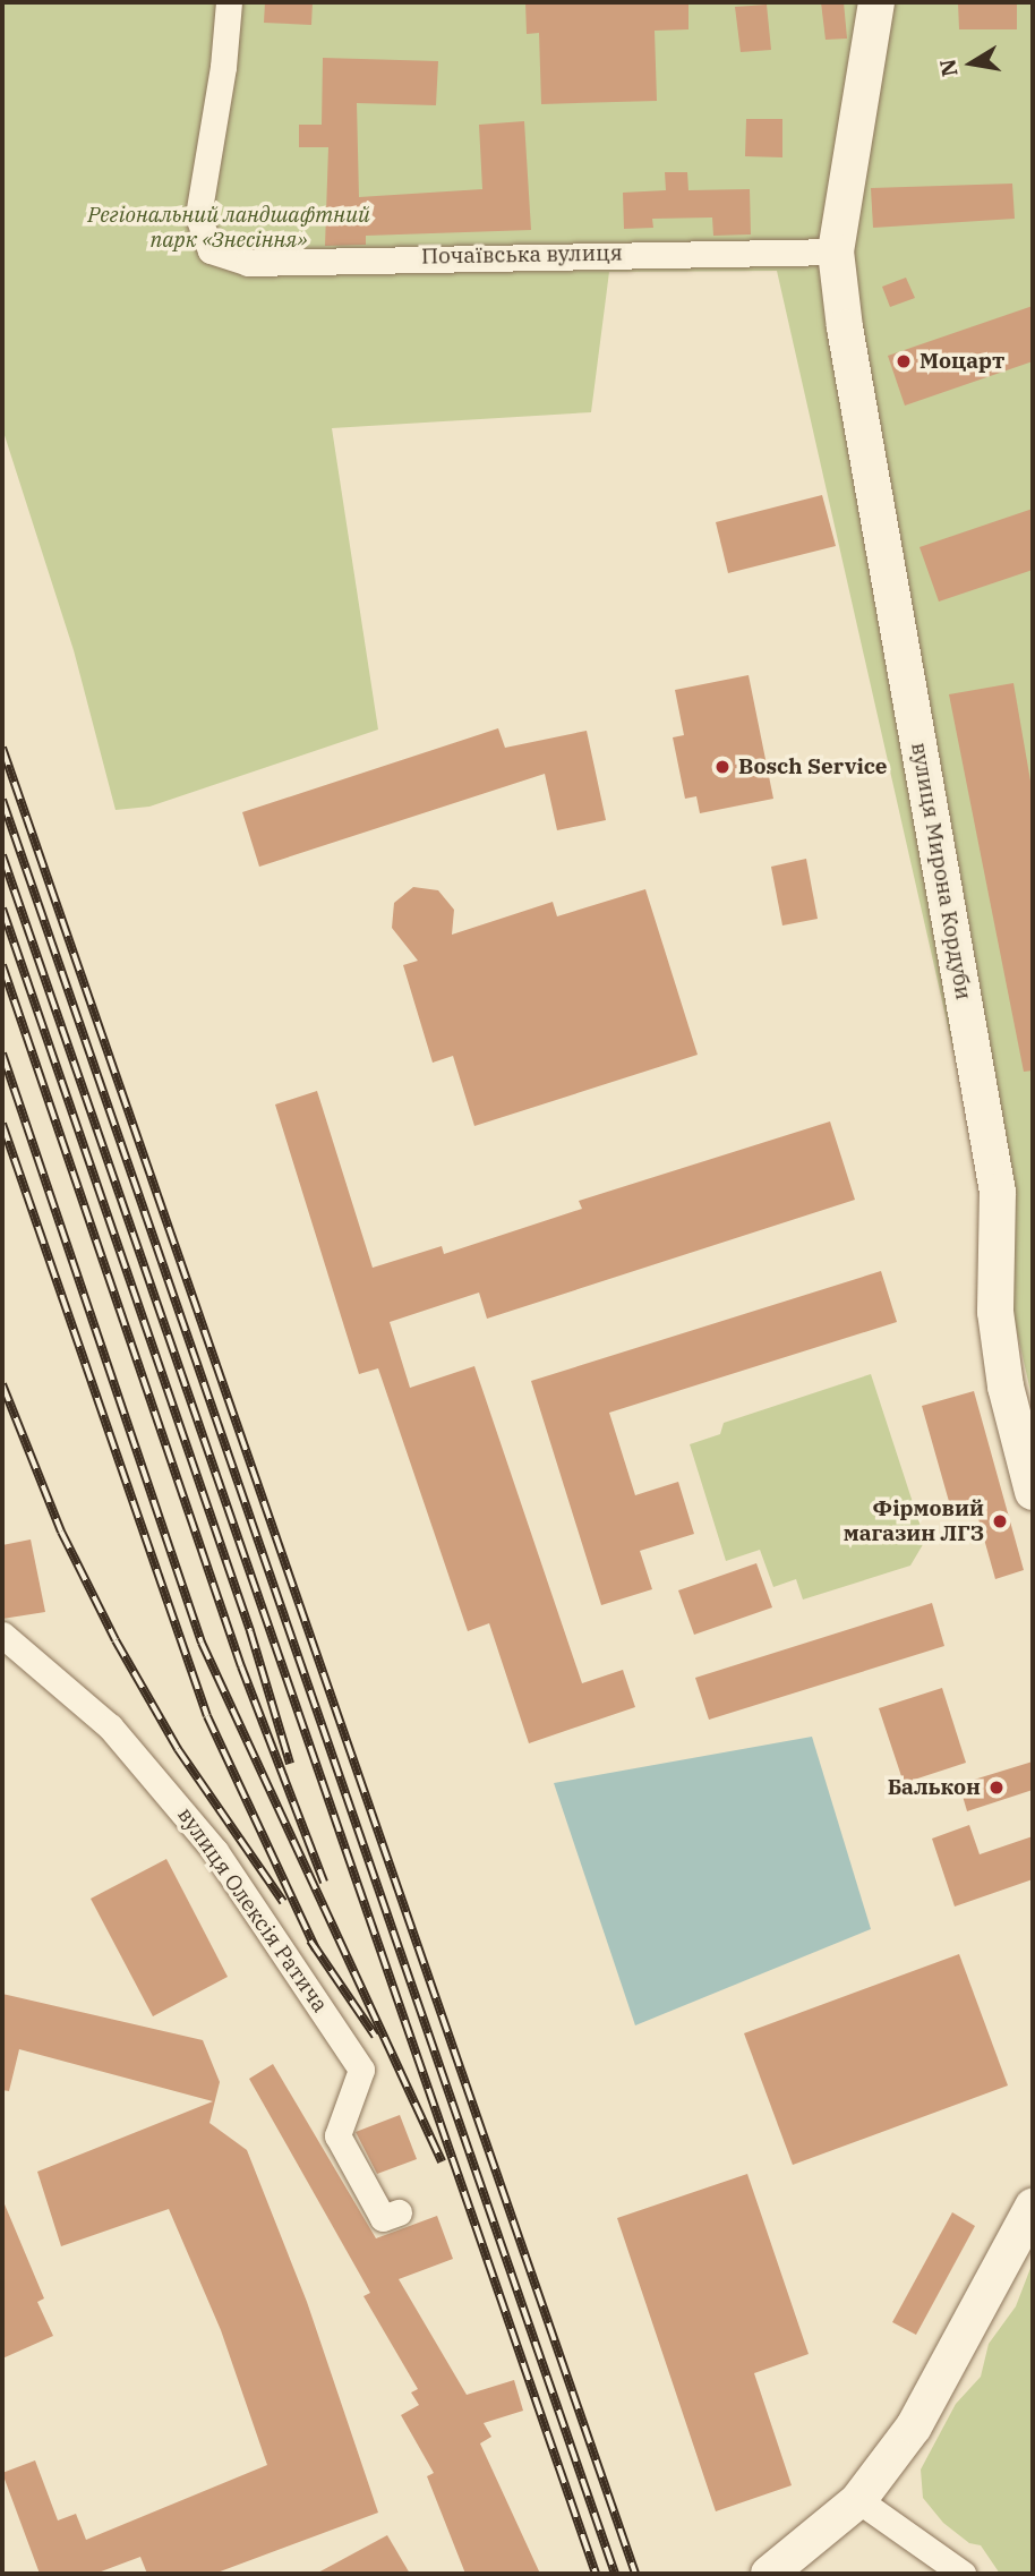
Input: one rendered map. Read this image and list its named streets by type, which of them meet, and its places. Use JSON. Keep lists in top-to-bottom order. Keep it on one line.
{"streets":{"street":["Почаївська вулиця","вулиця Мирона Кордуби","вулиця Олексія Ратича"]},"crossings":[["Почаївська вулиця","вулиця Мирона Кордуби"]],"parks":["Регіональний ландшафтний парк «Знесіння»"],"places":["Моцарт","Bosch Service","Фірмовий магазин ЛГЗ","Балькон"],"north":"left"}
